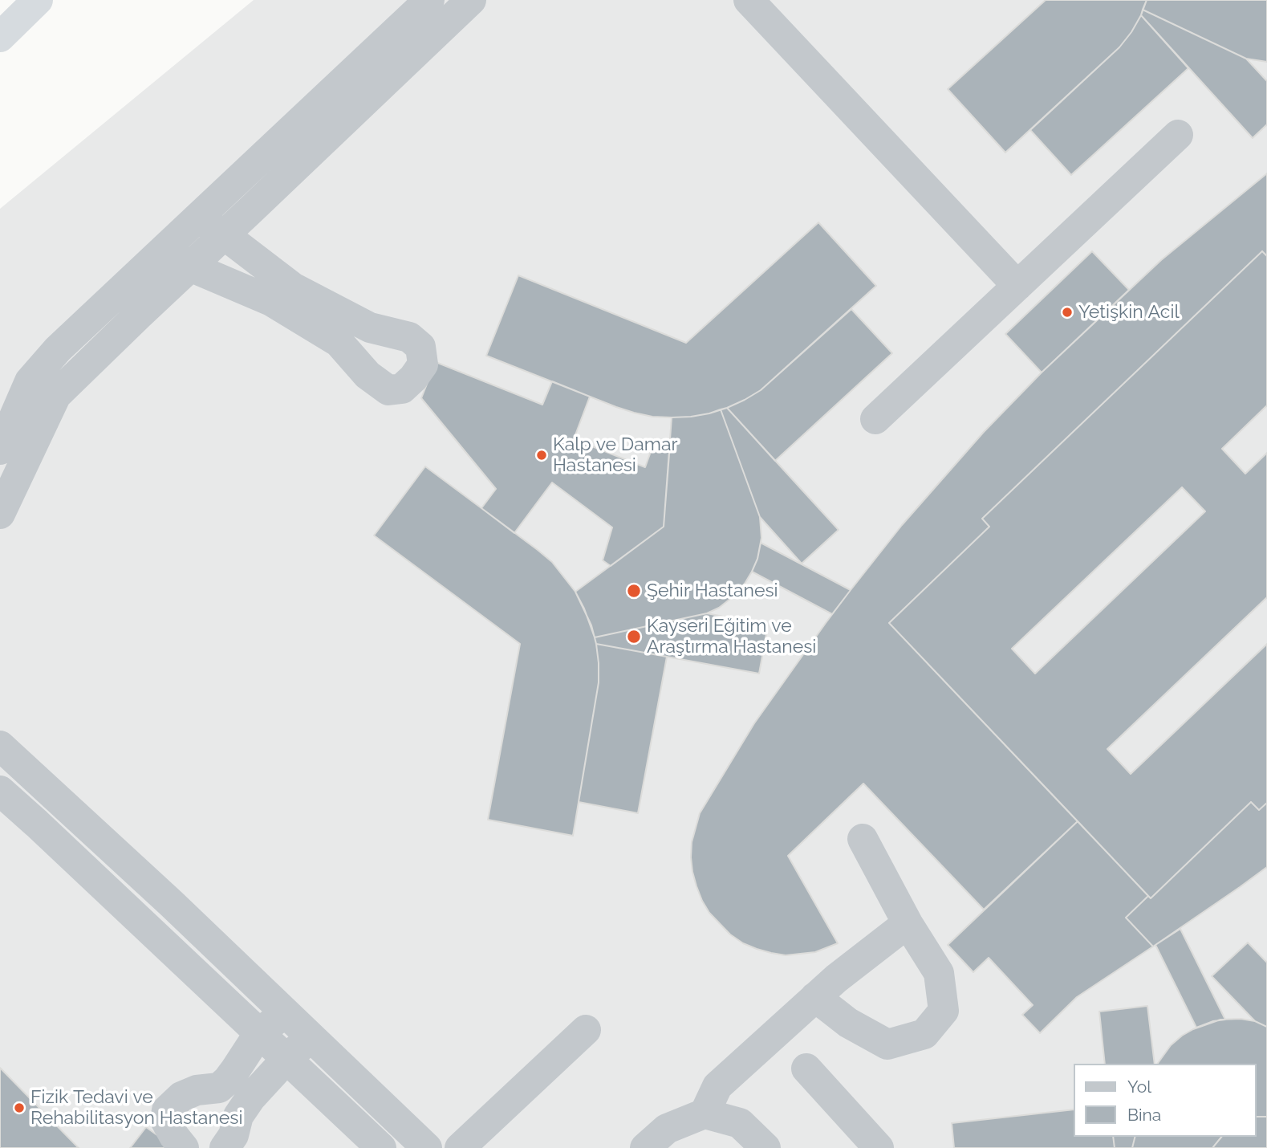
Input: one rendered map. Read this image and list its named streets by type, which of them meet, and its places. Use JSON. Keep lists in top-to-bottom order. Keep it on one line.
{"places":["Yetişkin Acil","Kalp ve Damar Hastanesi","Şehir Hastanesi","Kayseri Eğitim ve Araştırma Hastanesi","Fizik Tedavi ve Rehabilitasyon Hastanesi"],"legend":["Yol","Bina"]}
